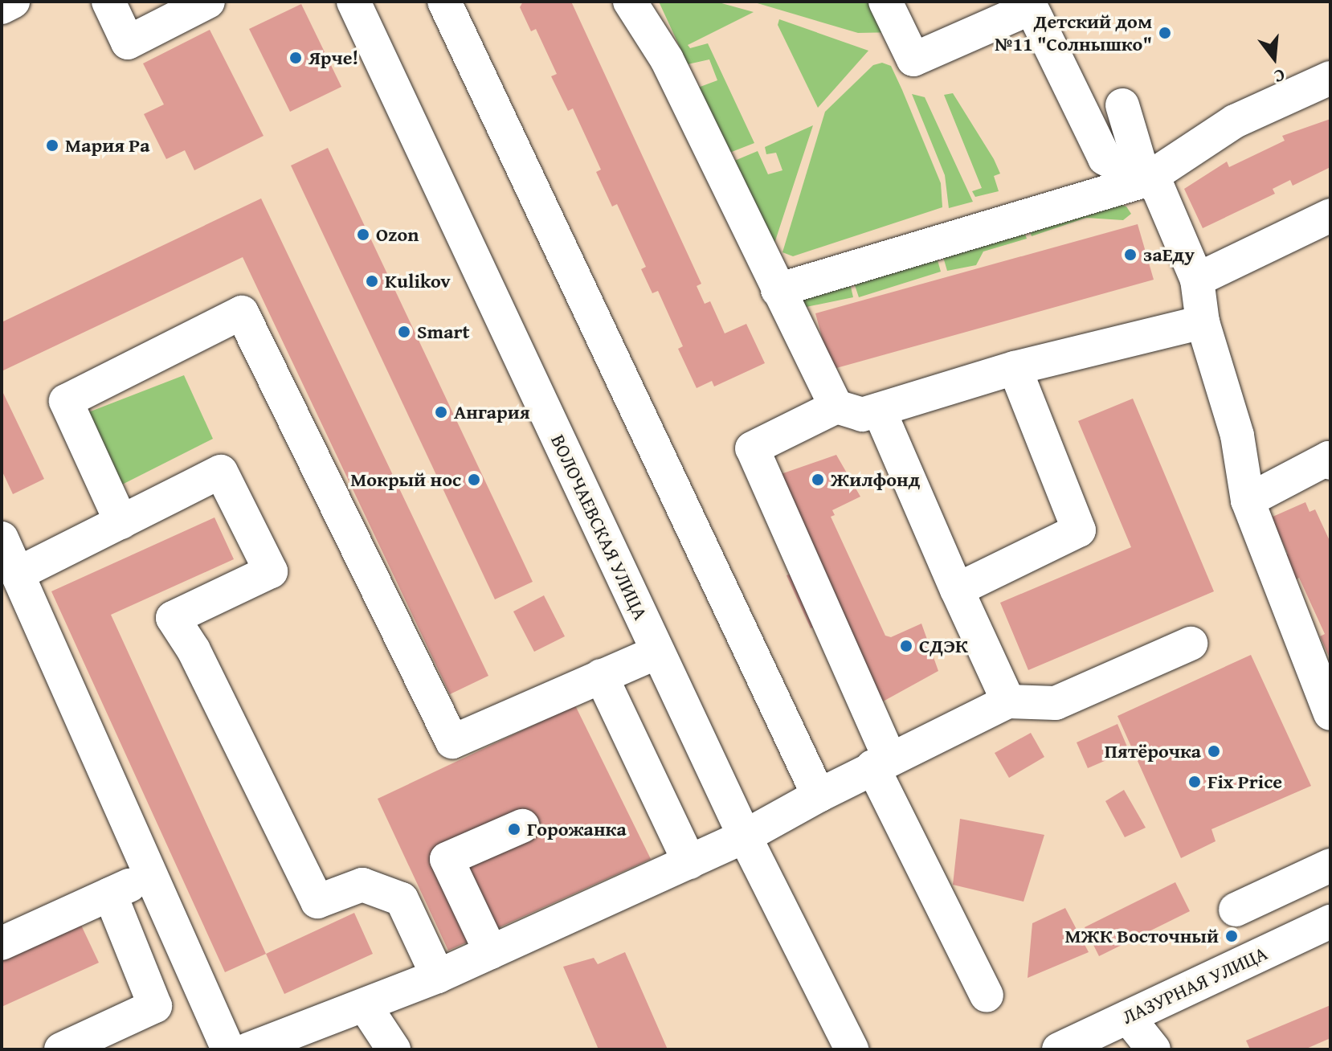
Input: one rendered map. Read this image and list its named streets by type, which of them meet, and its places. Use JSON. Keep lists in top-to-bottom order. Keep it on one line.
{"streets":{"street":["ВОЛОЧАЕВСКАЯ УЛИЦА","ЛАЗУРНАЯ УЛИЦА"]},"places":["Детский дом №11 \"Солнышко\"","Ярче!","Мария Ра","Ozon","заЕду","Kulikov","Smart","Ангария","Мокрый нос","Жилфонд","СДЭК","Пятёрочка","Fix Price","Горожанка","МЖК Восточный"],"north":"bottom"}
